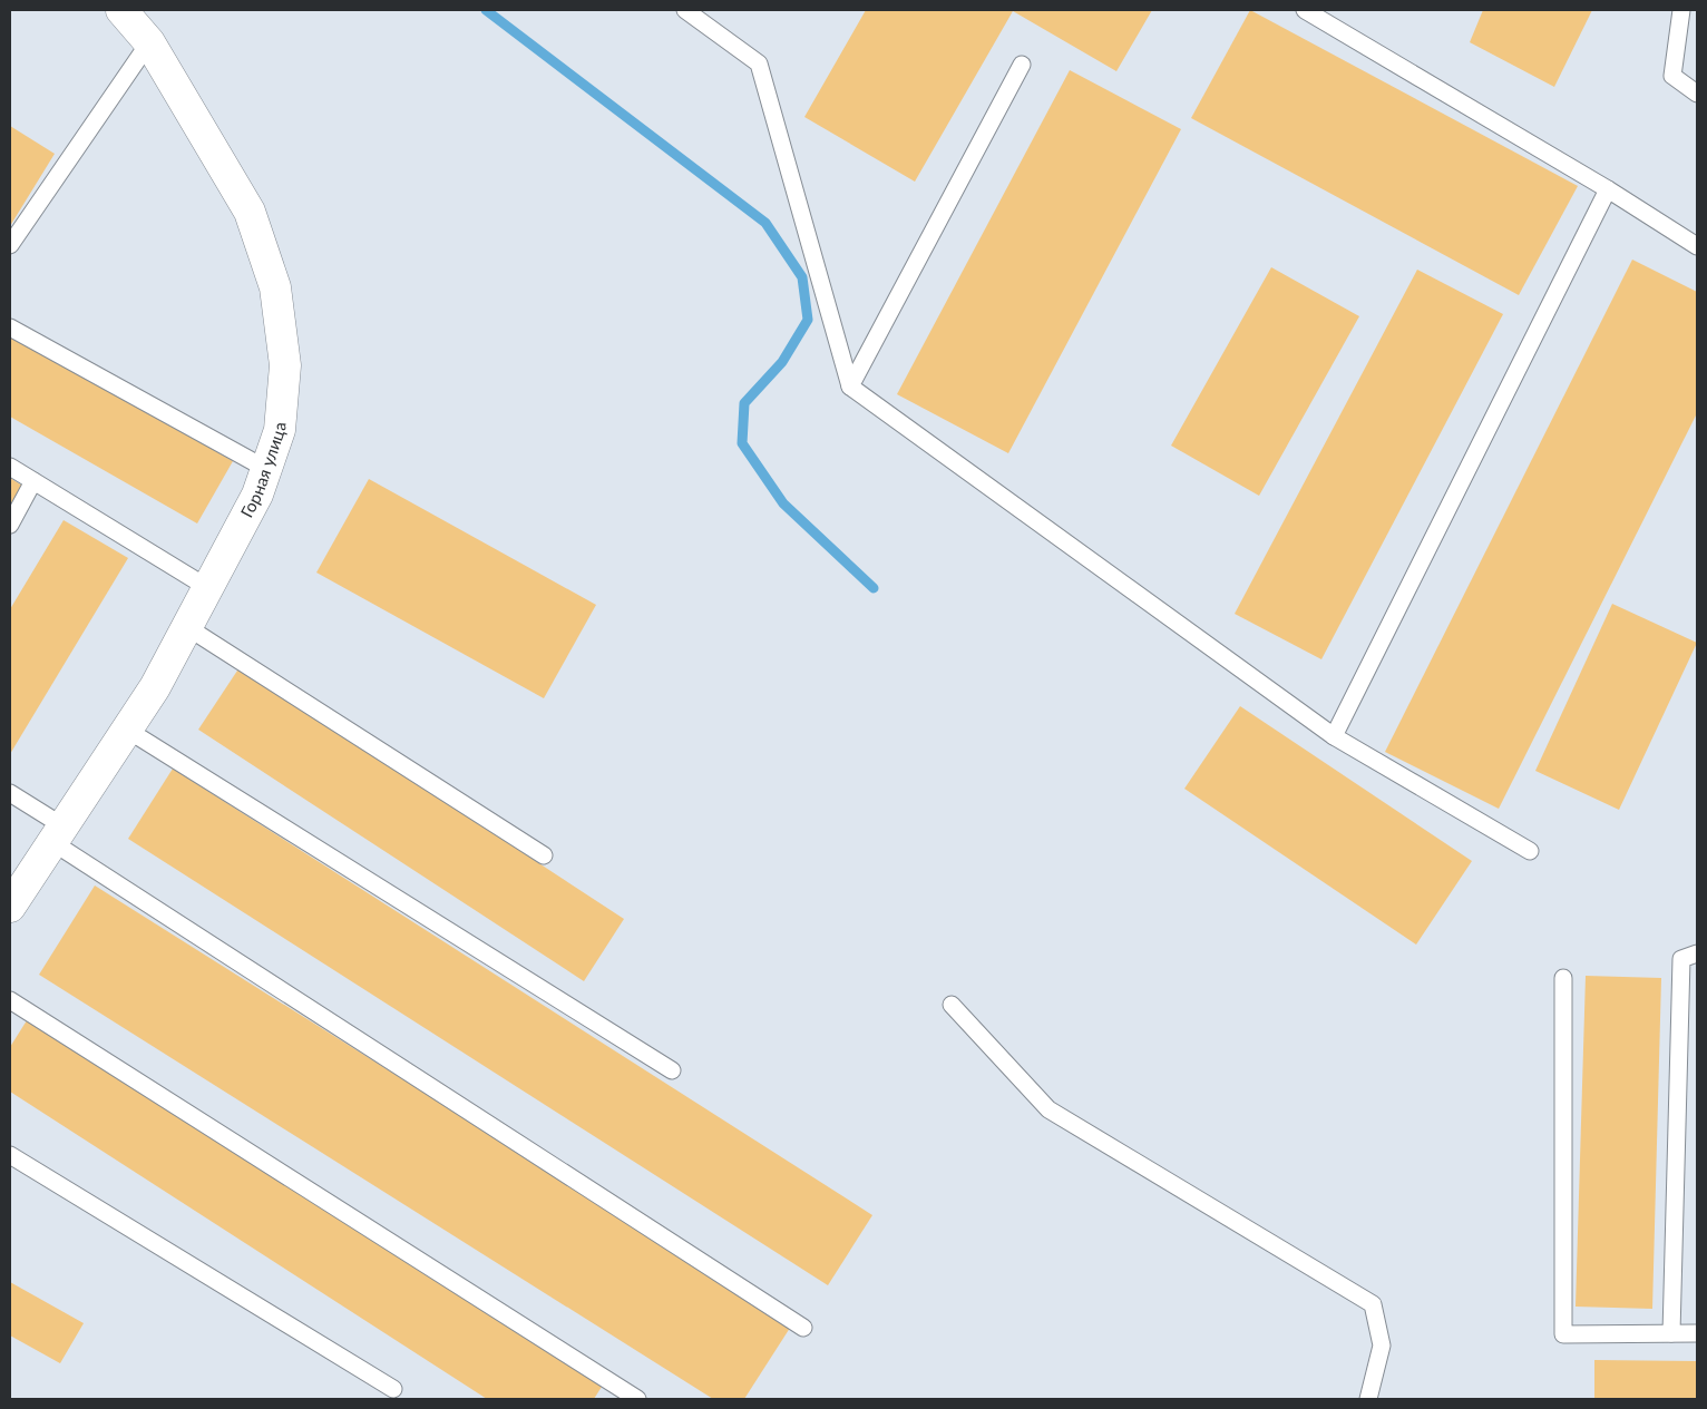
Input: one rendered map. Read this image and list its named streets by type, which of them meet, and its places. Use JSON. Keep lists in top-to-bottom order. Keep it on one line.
{"streets":{"street":["Горная улица"]}}
